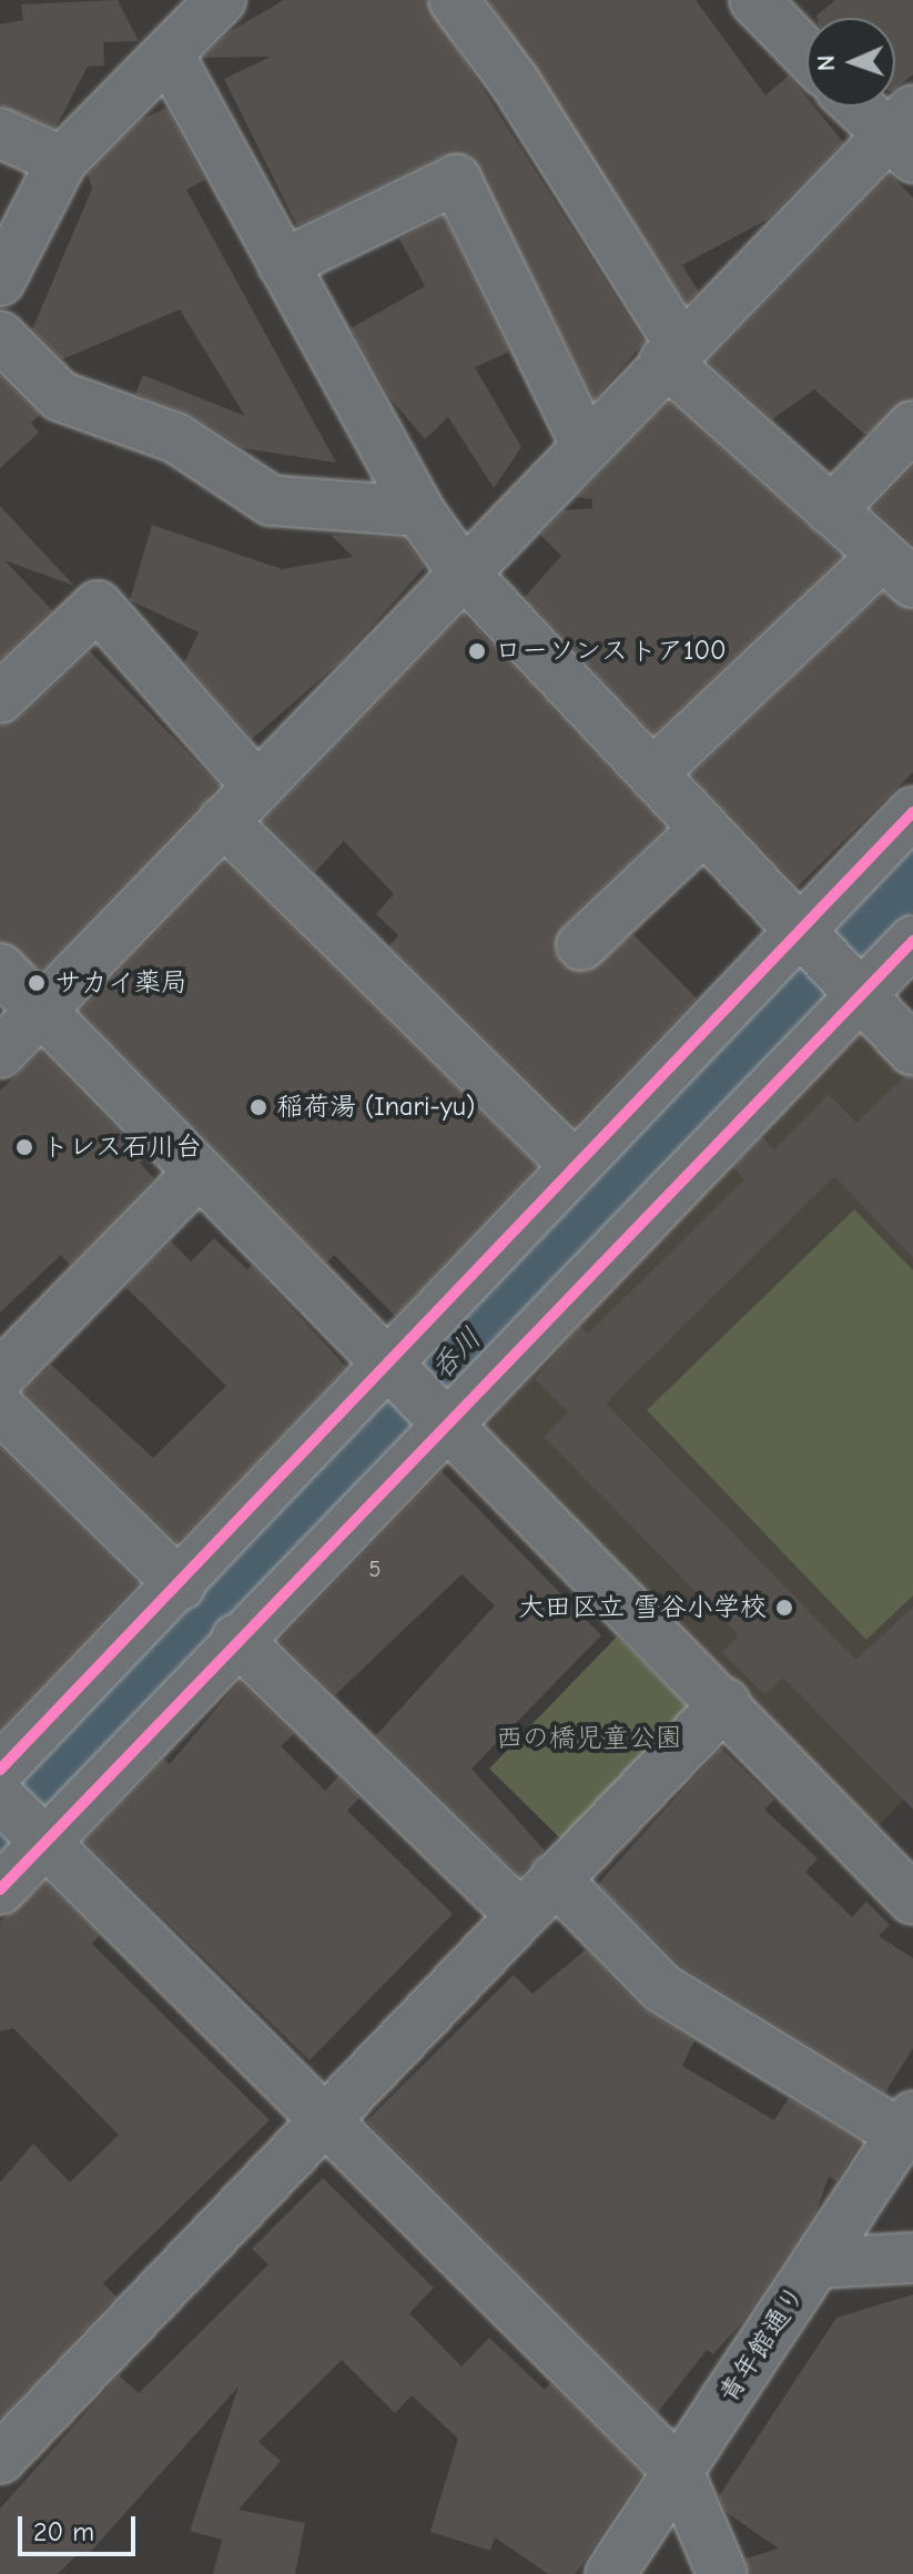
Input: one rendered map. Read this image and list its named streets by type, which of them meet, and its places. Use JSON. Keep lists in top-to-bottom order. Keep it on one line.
{"streets":{"street":["青年館通り"]},"water":["呑川"],"parks":["西の橋児童公園"],"places":["ローソンストア100","サカイ薬局","稲荷湯 (Inari-yu)","トレス石川台","大田区立 雪谷小学校"],"house_numbers":["5"],"scale_bar":"20 m","north":"left"}
